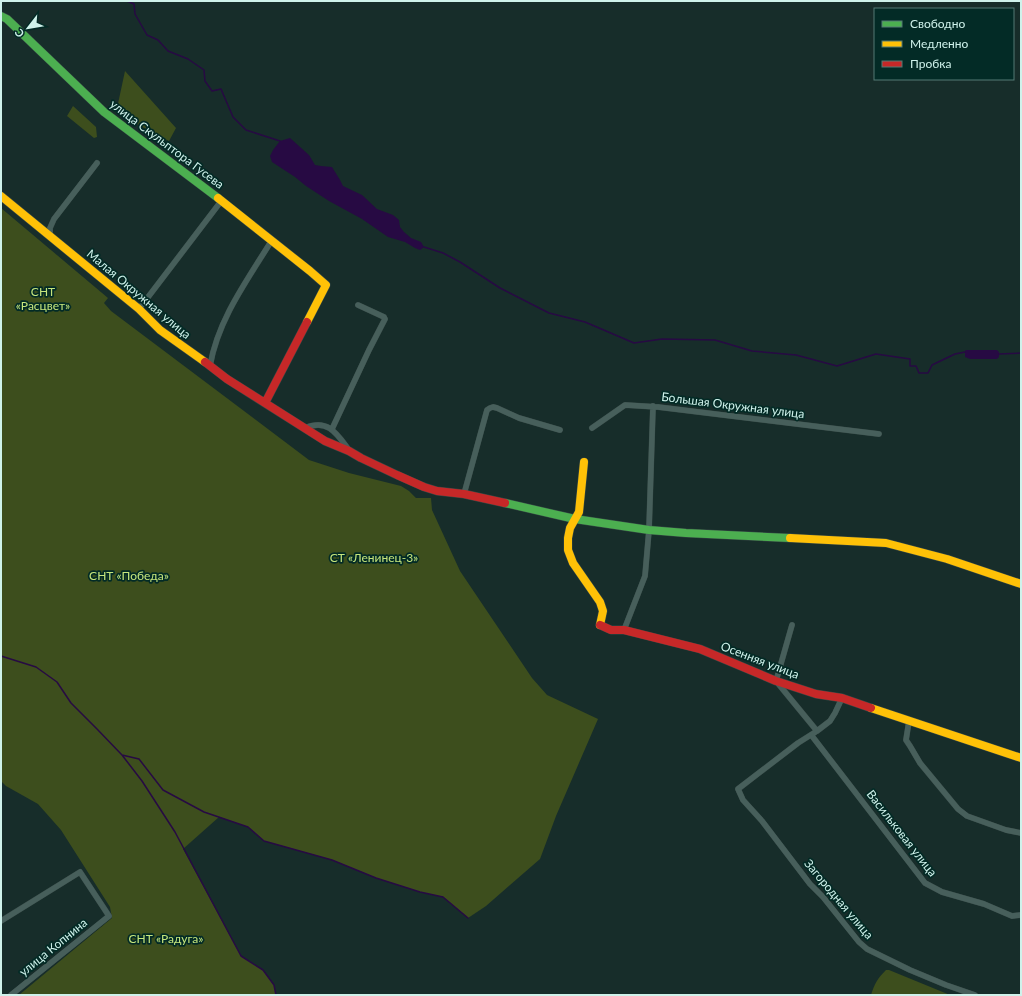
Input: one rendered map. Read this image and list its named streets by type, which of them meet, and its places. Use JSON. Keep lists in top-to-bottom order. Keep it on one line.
{"streets":{"street":["улица Скульптора Гусева","Малая Окружная улица","Большая Окружная улица","Осенняя улица","Васильковая улица","Загородная улица","улица Копнина"]},"crossings":[["улица Скульптора Гусева","Малая Окружная улица"],["Малая Окружная улица","Осенняя улица"],["Васильковая улица","Загородная улица"]],"parks":["СНТ «Расцвет»","СТ «Ленинец-3»","СНТ «Победа»","СНТ «Радуга»"],"legend":["Свободно","Медленно","Пробка"],"north":"bottom left"}
